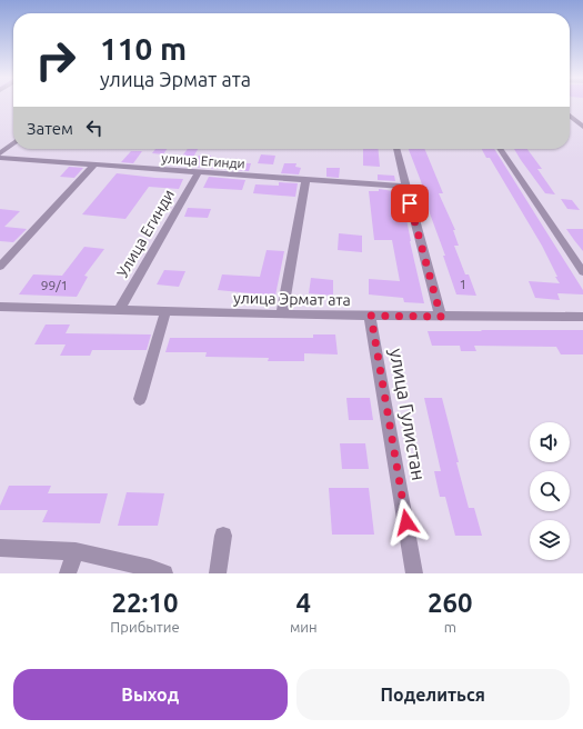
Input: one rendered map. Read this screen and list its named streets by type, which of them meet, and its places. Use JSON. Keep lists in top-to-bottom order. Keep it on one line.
{"streets":{"street":["улица Егинди","Улица Егинди","улица Эрмат ата","улица Гулистан"]},"crossings":[["улица Егинди","Улица Егинди"],["Улица Егинди","улица Эрмат ата"],["улица Эрмат ата","улица Гулистан"]],"house_numbers":["1","99/1"],"page":{"turn":["110 m","улица Эрмат ата"],"then":"Затем","eta":["22:10","Прибытие","4","мин","260","m"],"buttons":["Выход","Поделиться"]}}
